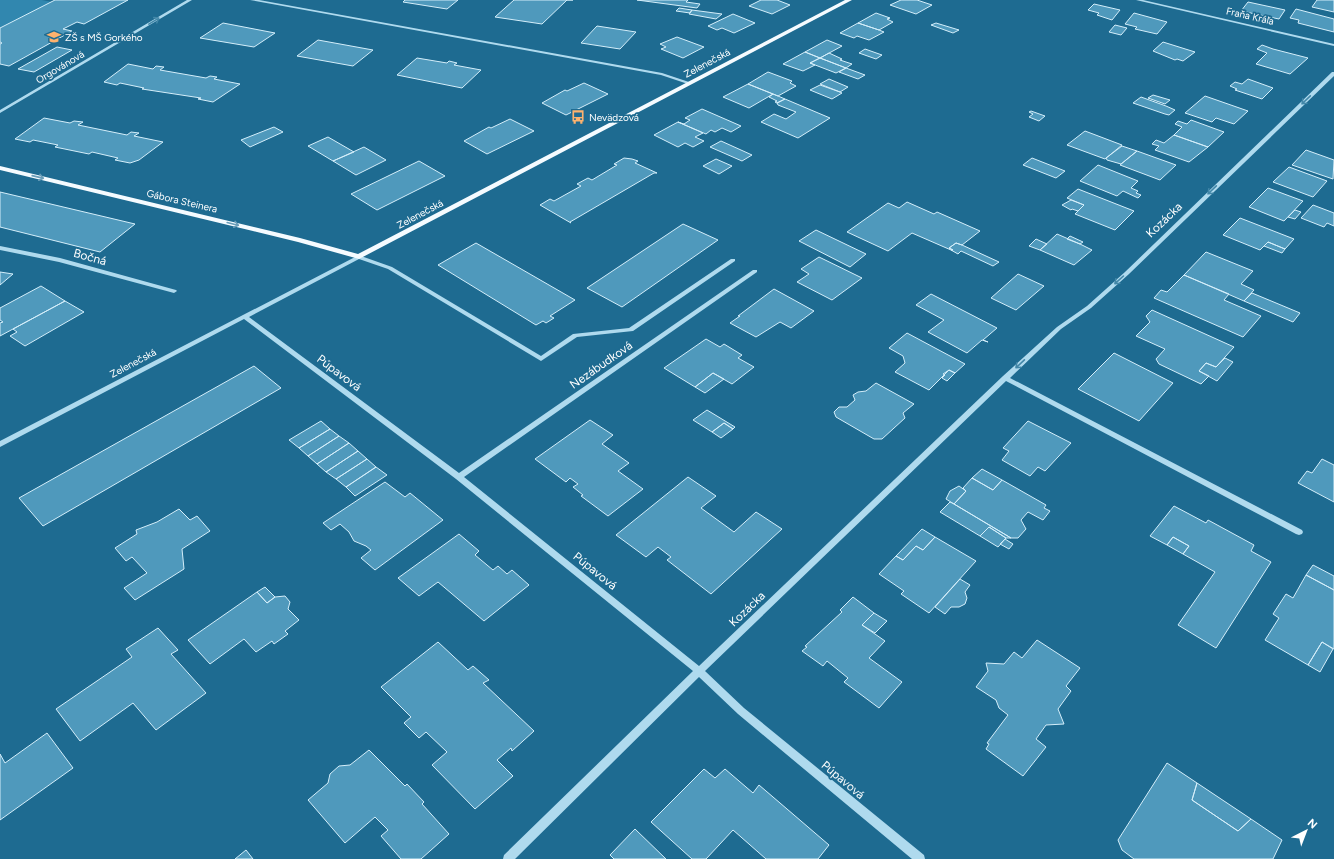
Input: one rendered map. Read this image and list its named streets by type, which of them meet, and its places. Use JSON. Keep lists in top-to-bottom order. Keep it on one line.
{"streets":{"main road":["Zelenečská","Gábora Steinera"],"street":["Fraňa Kráľa","Orgovánová","Kozácka","Bočná","Nezábudková","Púpavová"]},"crossings":[["Zelenečská","Gábora Steinera"],["Zelenečská","Púpavová"],["Kozácka","Púpavová"],["Nezábudková","Púpavová"]],"one_way":["Orgovánová","Gábora Steinera","Kozácka"],"places":{"school or university":["ZŠ s MŠ Gorkého"],"bus stop":["Nevädzová"]},"north":"top right"}
